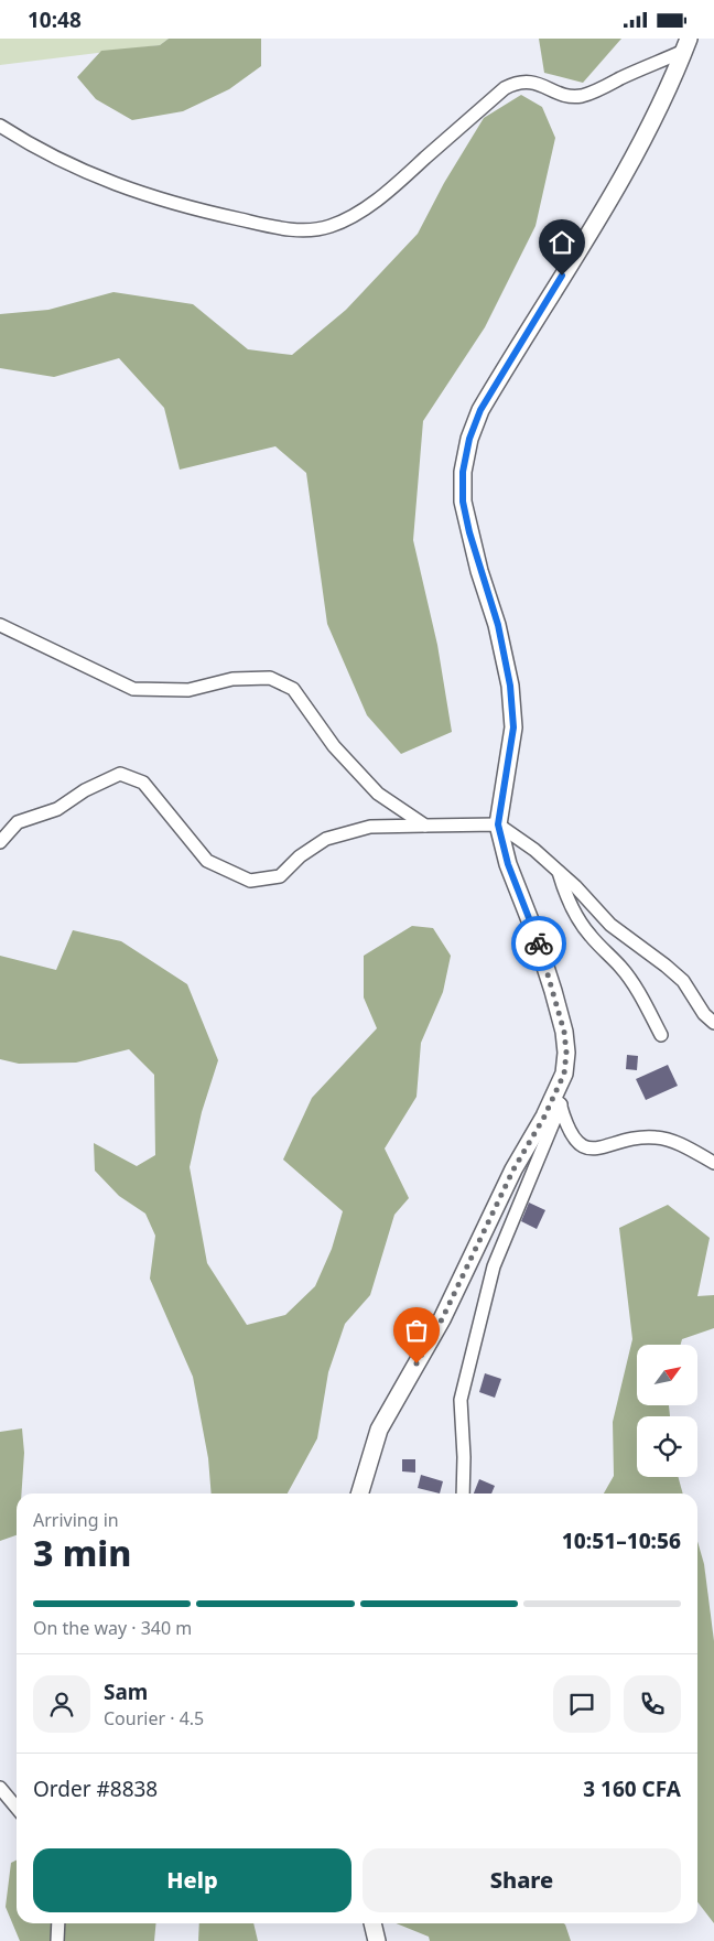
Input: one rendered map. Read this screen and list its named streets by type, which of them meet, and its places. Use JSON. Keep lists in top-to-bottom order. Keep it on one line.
{"north":"top right","page":{"status":"10:48","heading":["3 min","Arriving in","10:51–10:56"],"panel":["Sam","Courier · 4.5","Order #8838","3 160 CFA"],"bar":"On the way · 340 m","buttons":["Help","Share"]}}
